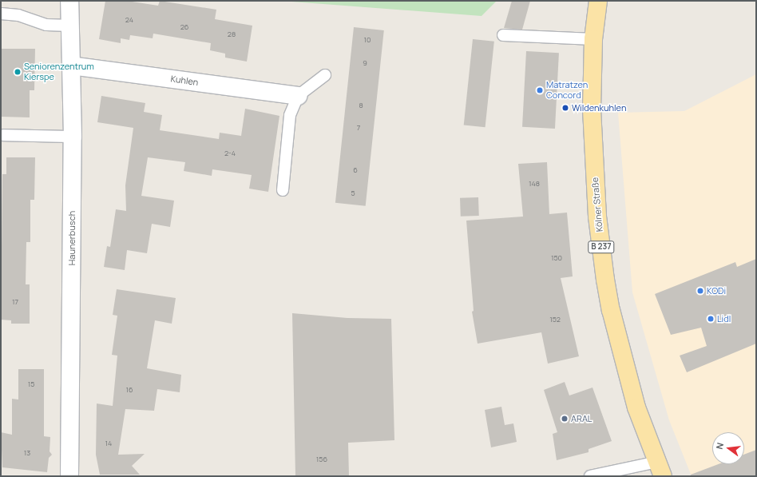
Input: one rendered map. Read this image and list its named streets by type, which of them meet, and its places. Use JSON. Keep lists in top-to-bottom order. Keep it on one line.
{"streets":{"main road":["Kölner Straße","B 237"],"street":["Kuhlen","Haunerbusch"]},"crossings":[["Kuhlen","Haunerbusch"]],"places":["Seniorenzentrum Kierspe","Matratzen Concord","Wildenkuhlen","KODi","Lidl","ARAL"],"house_numbers":["24","26","28","10","9","8","7","2-4","6","148","5","150","17","152","15","16","14","13","156"],"north":"left"}
